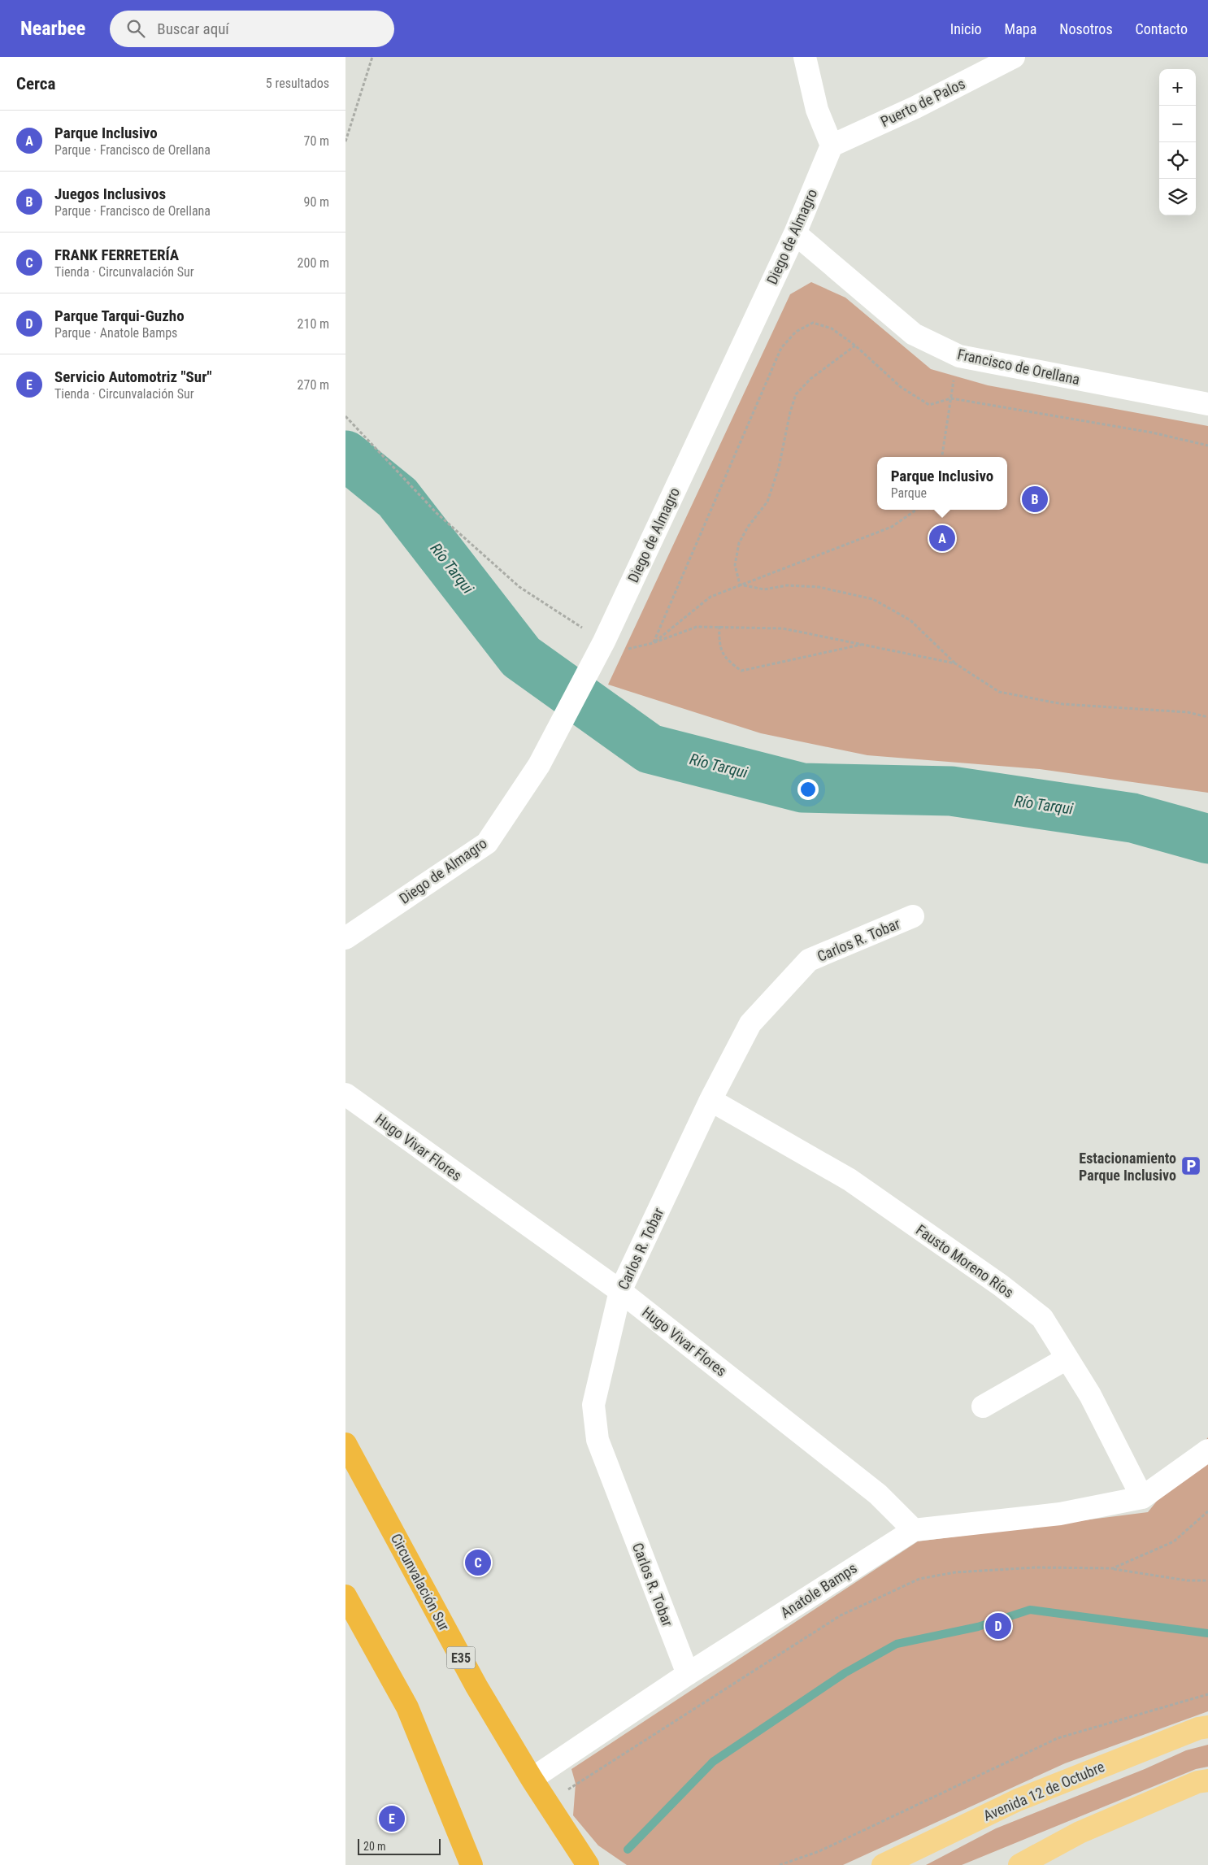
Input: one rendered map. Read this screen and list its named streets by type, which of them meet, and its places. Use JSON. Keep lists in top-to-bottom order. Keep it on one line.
{"streets":{"highway":["Circunvalación Sur","E35"],"main road":["Avenida 12 de Octubre"],"street":["Puerto de Palos","Diego de Almagro","Francisco de Orellana","Carlos R. Tobar","Hugo Vivar Flores","Fausto Moreno Ríos","Anatole Bamps"]},"crossings":[["Puerto de Palos","Diego de Almagro"],["Diego de Almagro","Francisco de Orellana"],["Carlos R. Tobar","Hugo Vivar Flores"],["Carlos R. Tobar","Fausto Moreno Ríos"],["Carlos R. Tobar","Anatole Bamps"],["Hugo Vivar Flores","Anatole Bamps"],["Fausto Moreno Ríos","Anatole Bamps"],["Circunvalación Sur","Anatole Bamps"]],"water":["Río Tarqui"],"places":{"parking":["Estacionamiento Parque Inclusivo"]},"scale_bar":"20 m","page":{"header":"Nearbee","search":"Buscar aquí","nav":["Inicio","Mapa","Nosotros","Contacto"],"heading":["Cerca","5 resultados"],"map_buttons":["+","−"],"list":[{"mark":"A","name":"Parque Inclusivo","note":"Parque · Francisco de Orellana","value":"70 m"},{"mark":"B","name":"Juegos Inclusivos","note":"Parque · Francisco de Orellana","value":"90 m"},{"mark":"C","name":"FRANK FERRETERÍA","note":"Tienda · Circunvalación Sur","value":"200 m"},{"mark":"D","name":"Parque Tarqui-Guzho","note":"Parque · Anatole Bamps","value":"210 m"},{"mark":"E","name":"Servicio Automotriz \"Sur\"","note":"Tienda · Circunvalación Sur","value":"270 m"}],"popup":["Parque Inclusivo","Parque"],"pins":["B","A","C","D","E"],"scale":"20 m"}}
